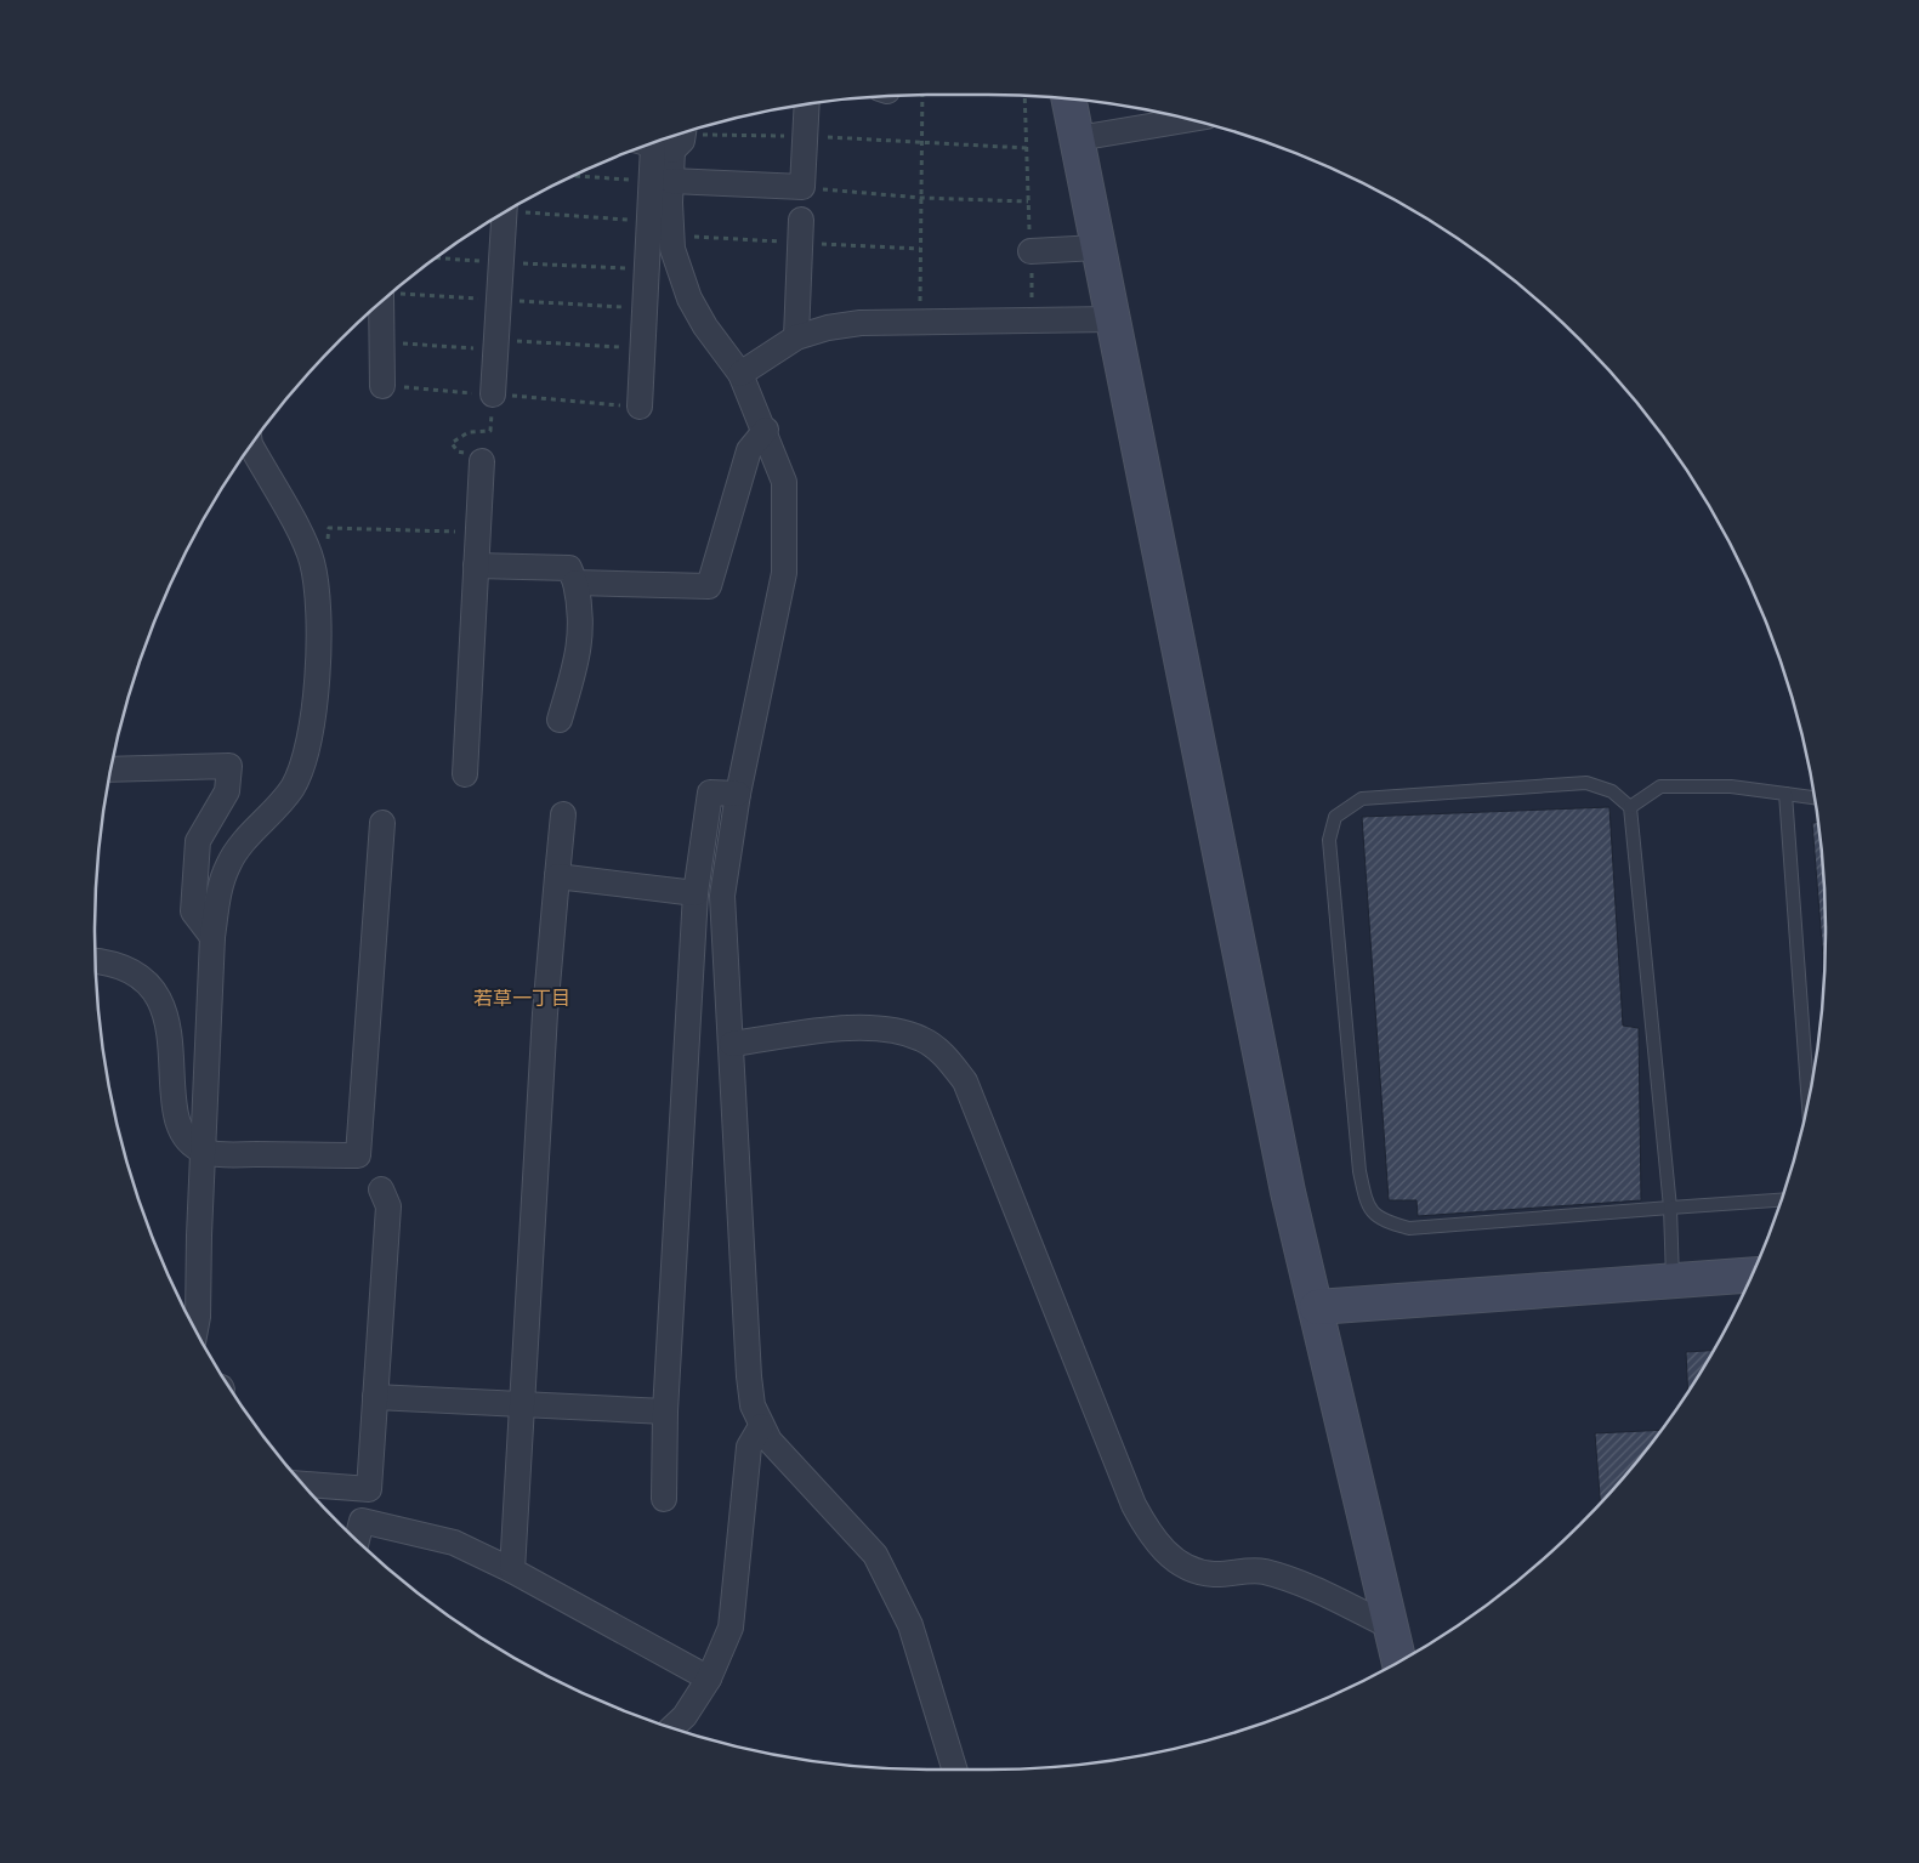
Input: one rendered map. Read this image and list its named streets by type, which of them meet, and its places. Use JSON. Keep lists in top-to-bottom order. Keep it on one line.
{"districts":["若草一丁目"]}
